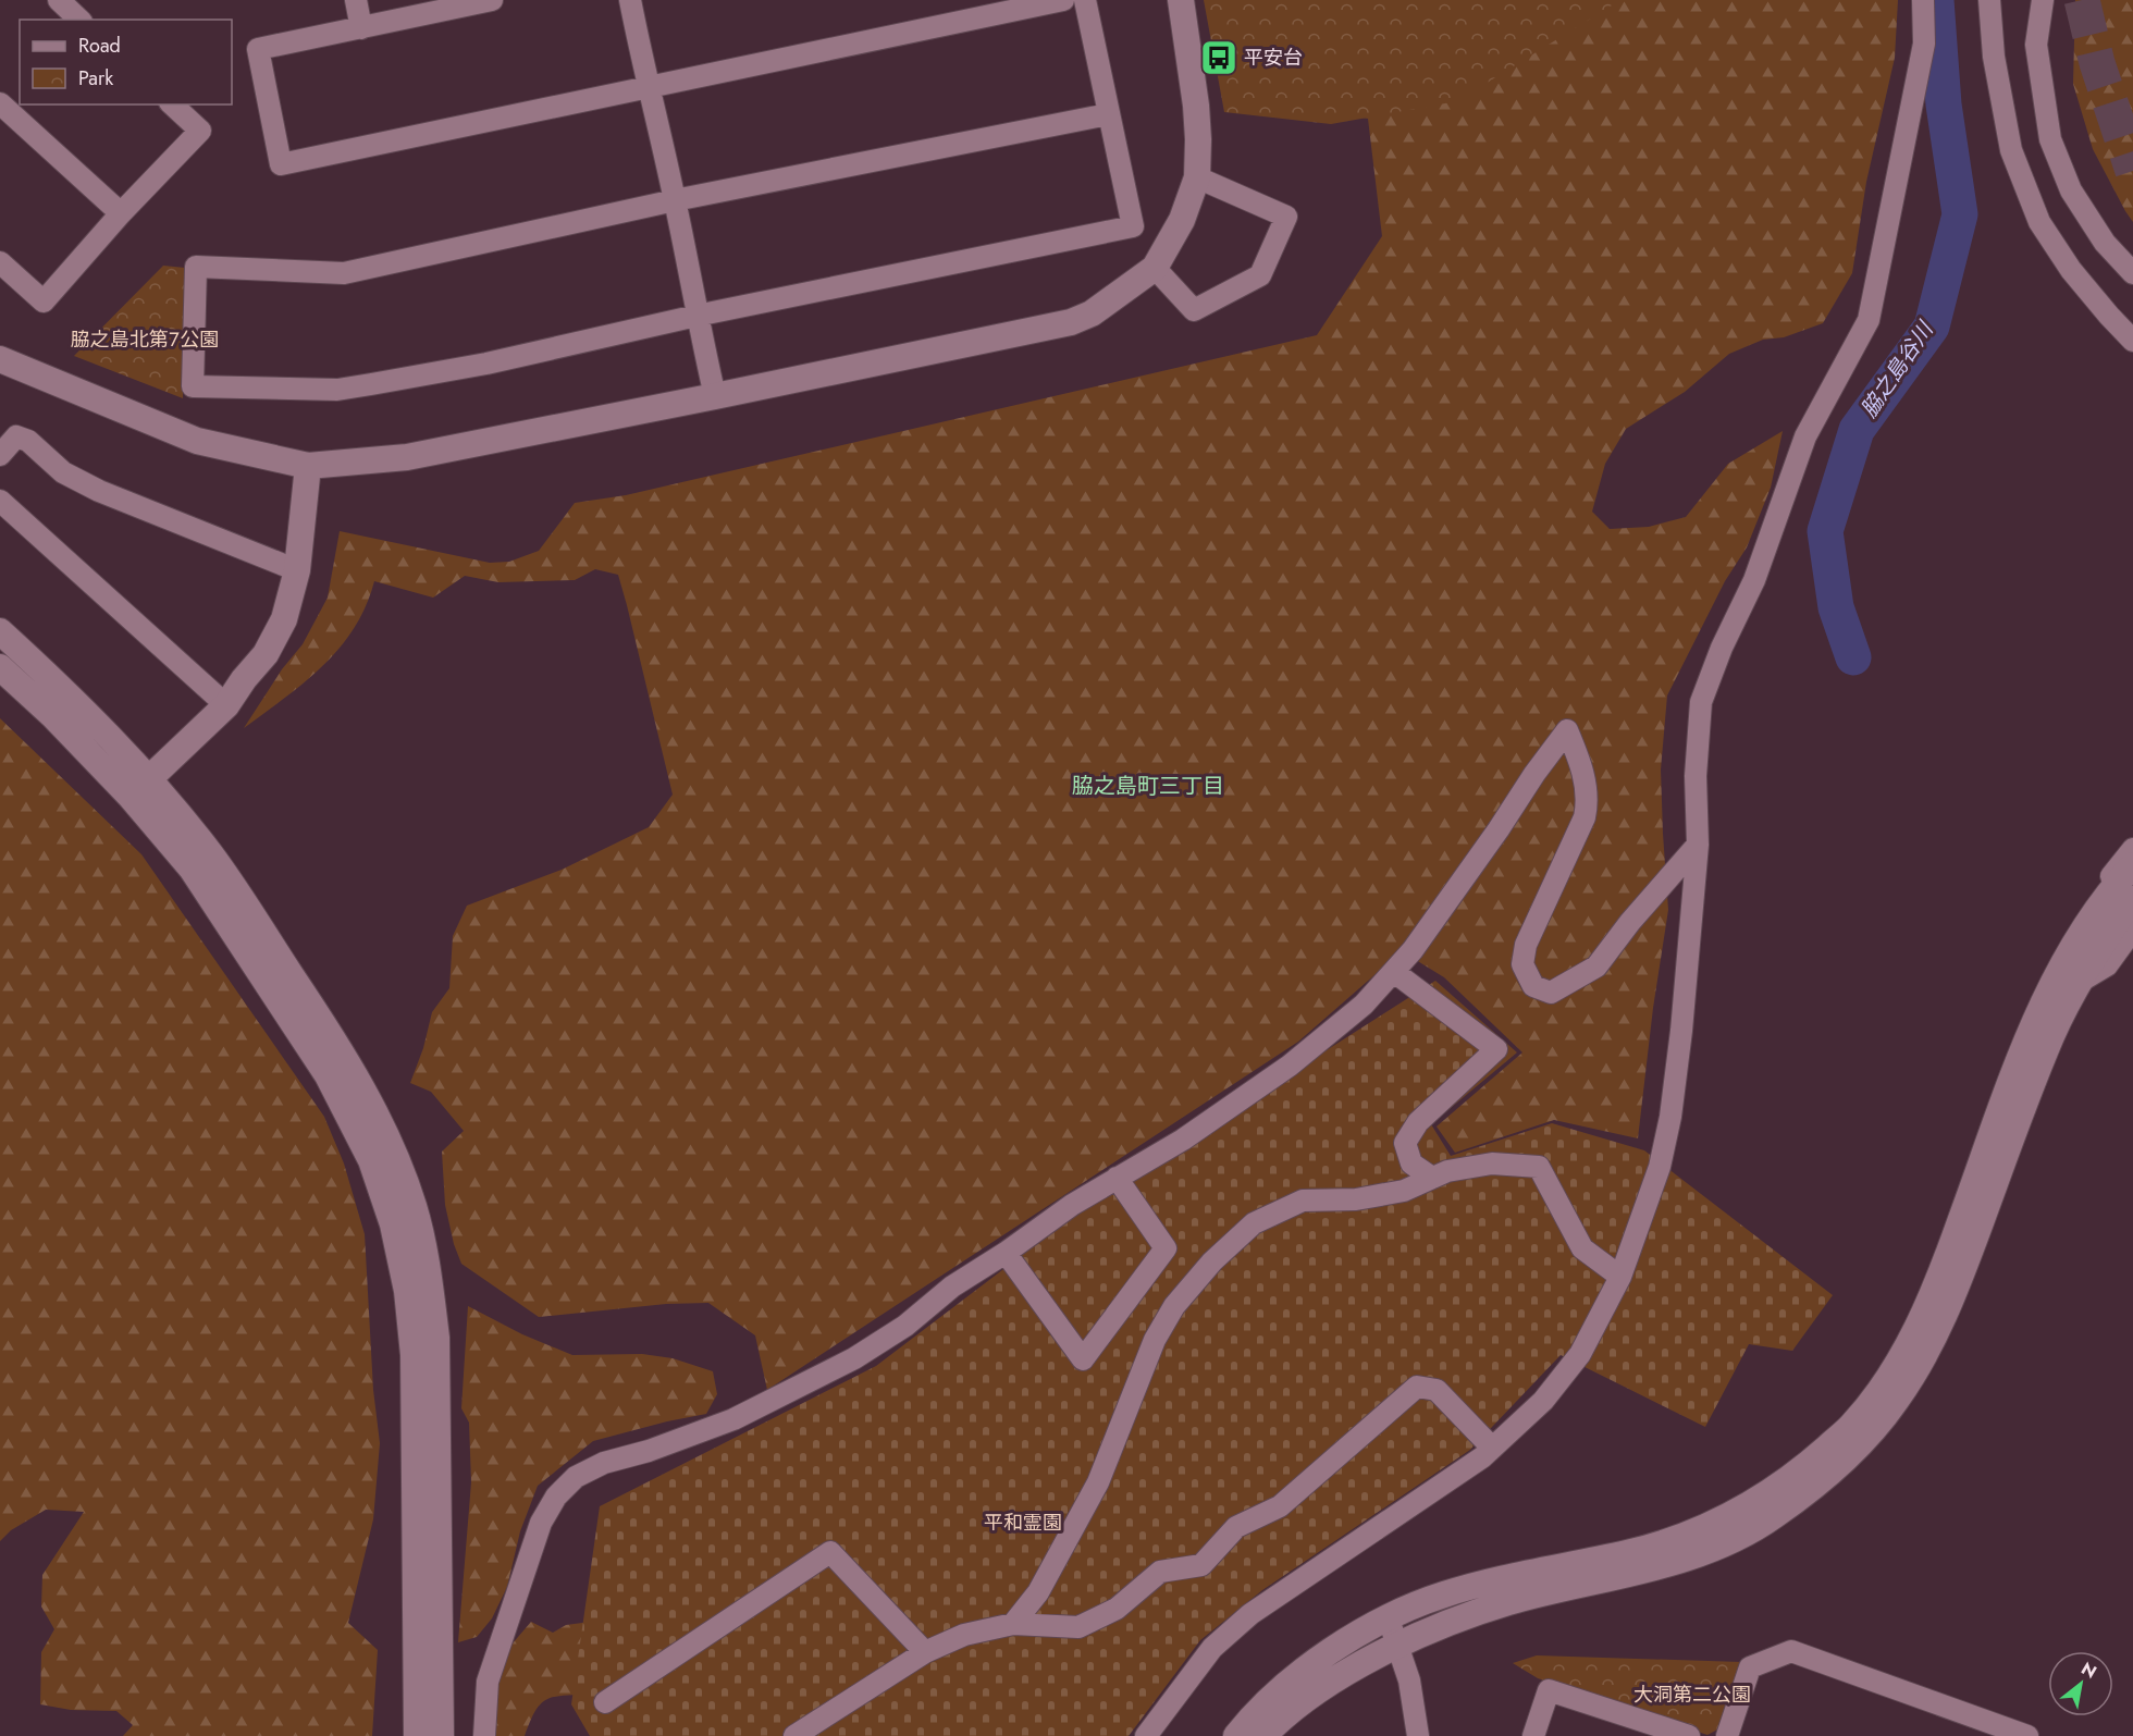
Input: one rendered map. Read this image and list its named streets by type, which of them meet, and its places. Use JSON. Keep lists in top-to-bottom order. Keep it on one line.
{"districts":["脇之島町三丁目"],"water":["脇之島谷川"],"parks":["脇之島北第７公園","平和霊園","大洞第二公園"],"places":{"bus stop":["平安台"]},"legend":["Road","Park"],"north":"top right"}
